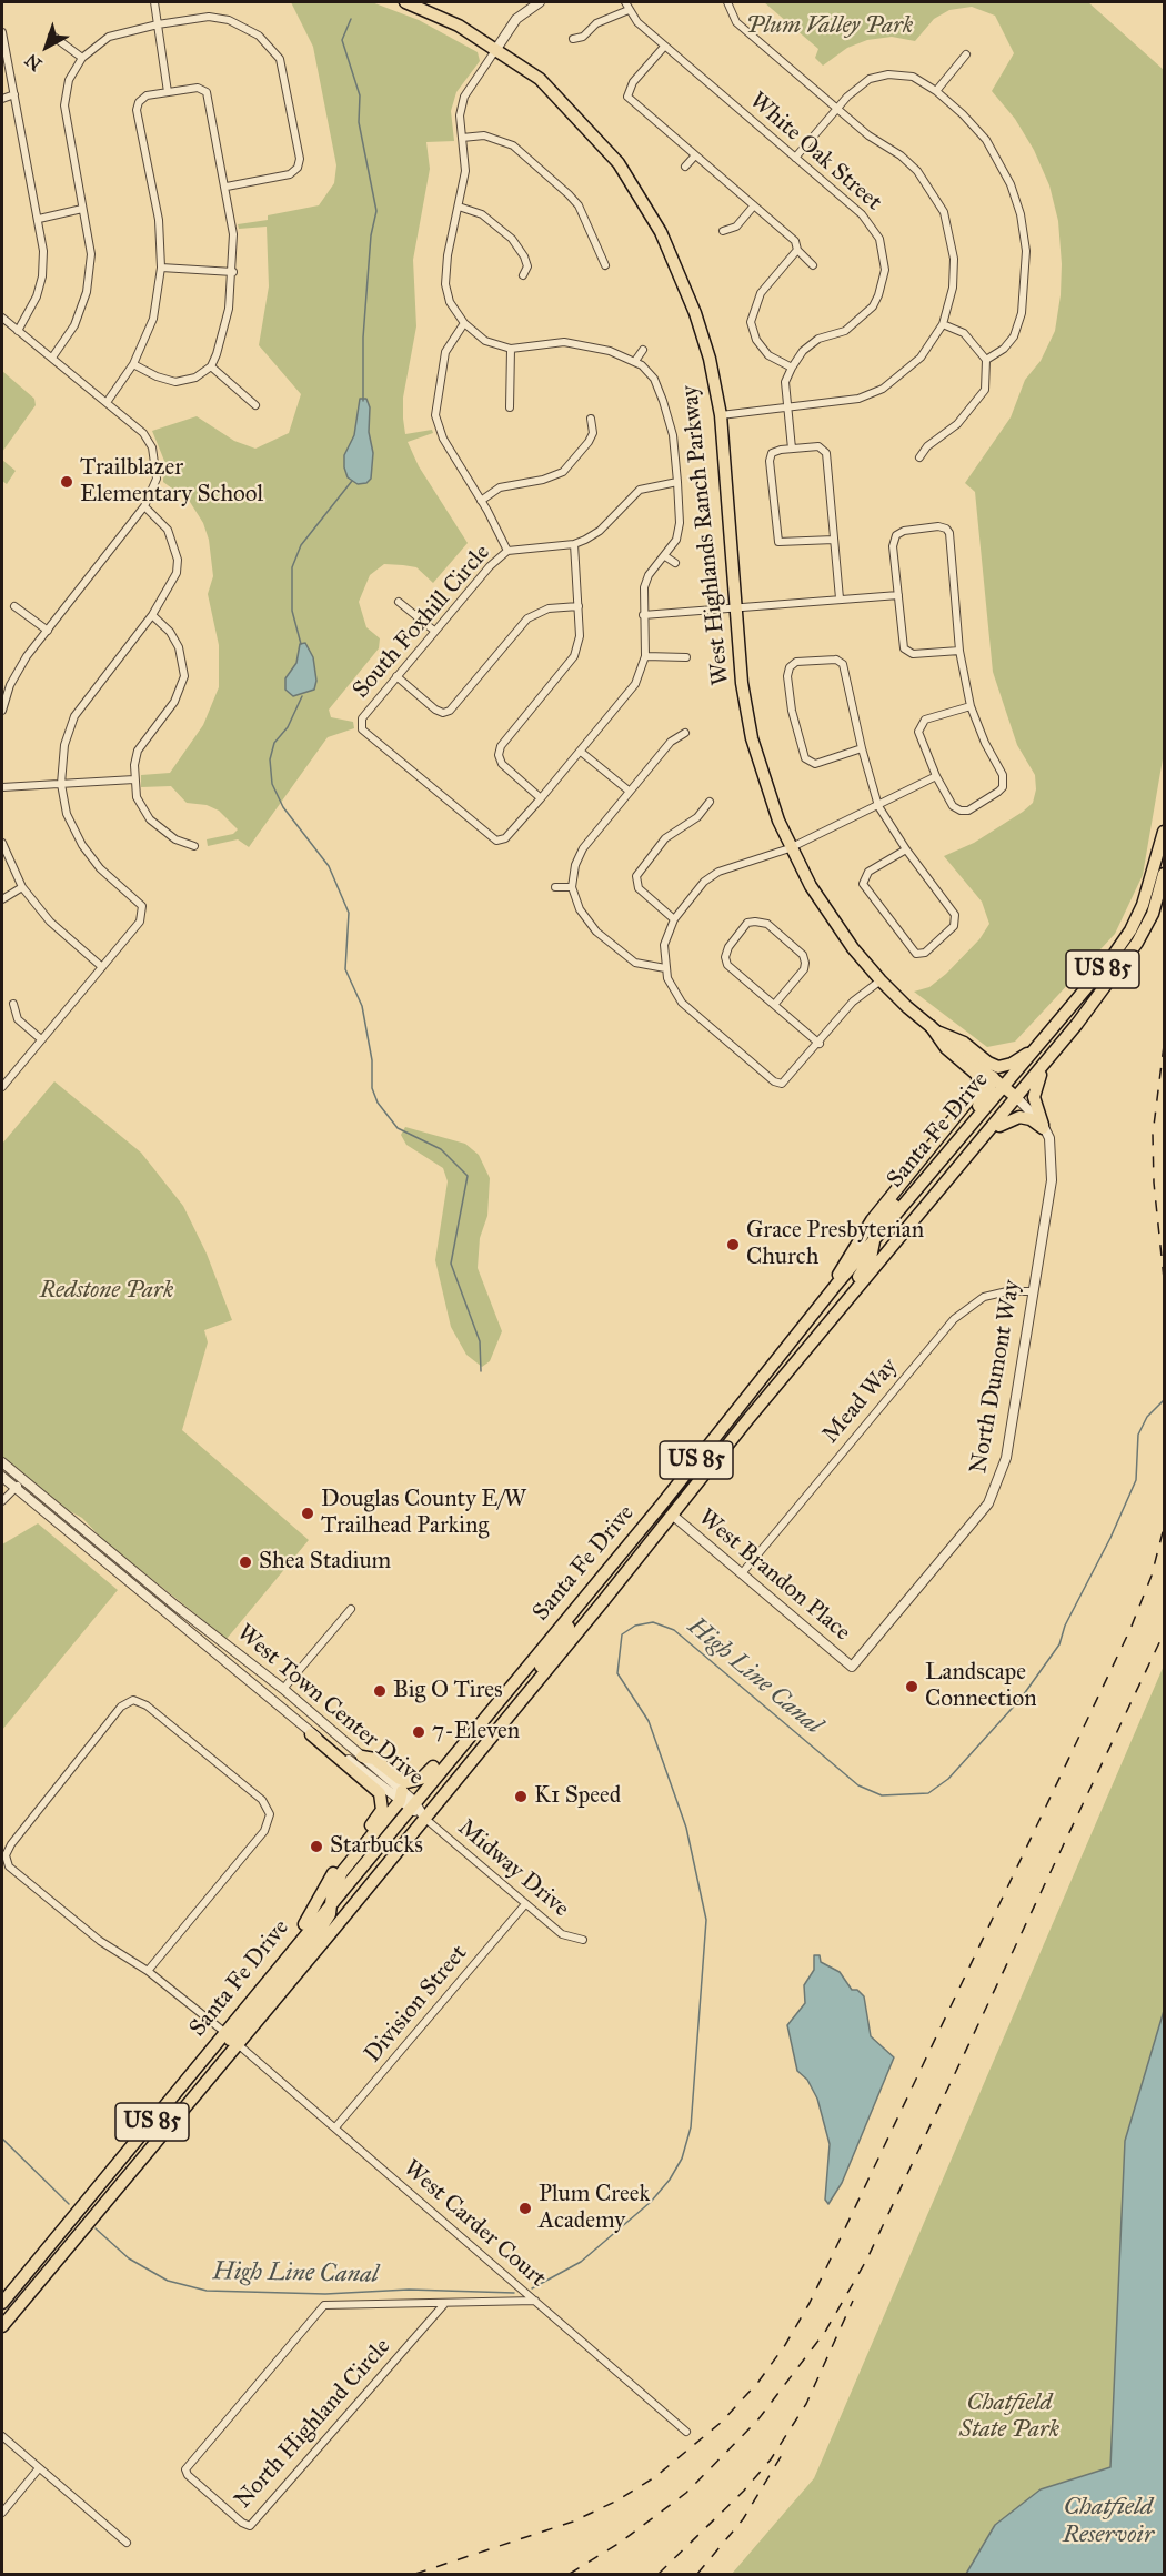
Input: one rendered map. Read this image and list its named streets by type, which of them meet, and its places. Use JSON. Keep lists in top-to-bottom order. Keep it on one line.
{"streets":{"main road":["West Highlands Ranch Parkway","US 85","Santa Fe Drive"],"street":["White Oak Street","South Foxhill Circle","North Dumont Way","Mead Way","West Brandon Place","West Town Center Drive","Midway Drive","Division Street","West Carder Court","North Highland Circle"]},"crossings":[["West Highlands Ranch Parkway","Santa Fe Drive"],["Santa Fe Drive","West Brandon Place"],["Santa Fe Drive","West Town Center Drive"],["Santa Fe Drive","Midway Drive"],["Santa Fe Drive","West Carder Court"],["North Dumont Way","Mead Way"],["North Dumont Way","West Brandon Place"],["Mead Way","West Brandon Place"],["West Town Center Drive","Midway Drive"],["Midway Drive","Division Street"],["Division Street","West Carder Court"],["West Carder Court","North Highland Circle"]],"water":["High Line Canal","Chatfield Reservoir"],"parks":["Plum Valley Park","Redstone Park","Chatfield State Park"],"places":["Trailblazer Elementary School","Grace Presbyterian Church","Douglas County E/W Trailhead Parking","Shea Stadium","Landscape Connection","Big O Tires","7-Eleven","K1 Speed","Starbucks","Plum Creek Academy"],"north":"bottom left"}
